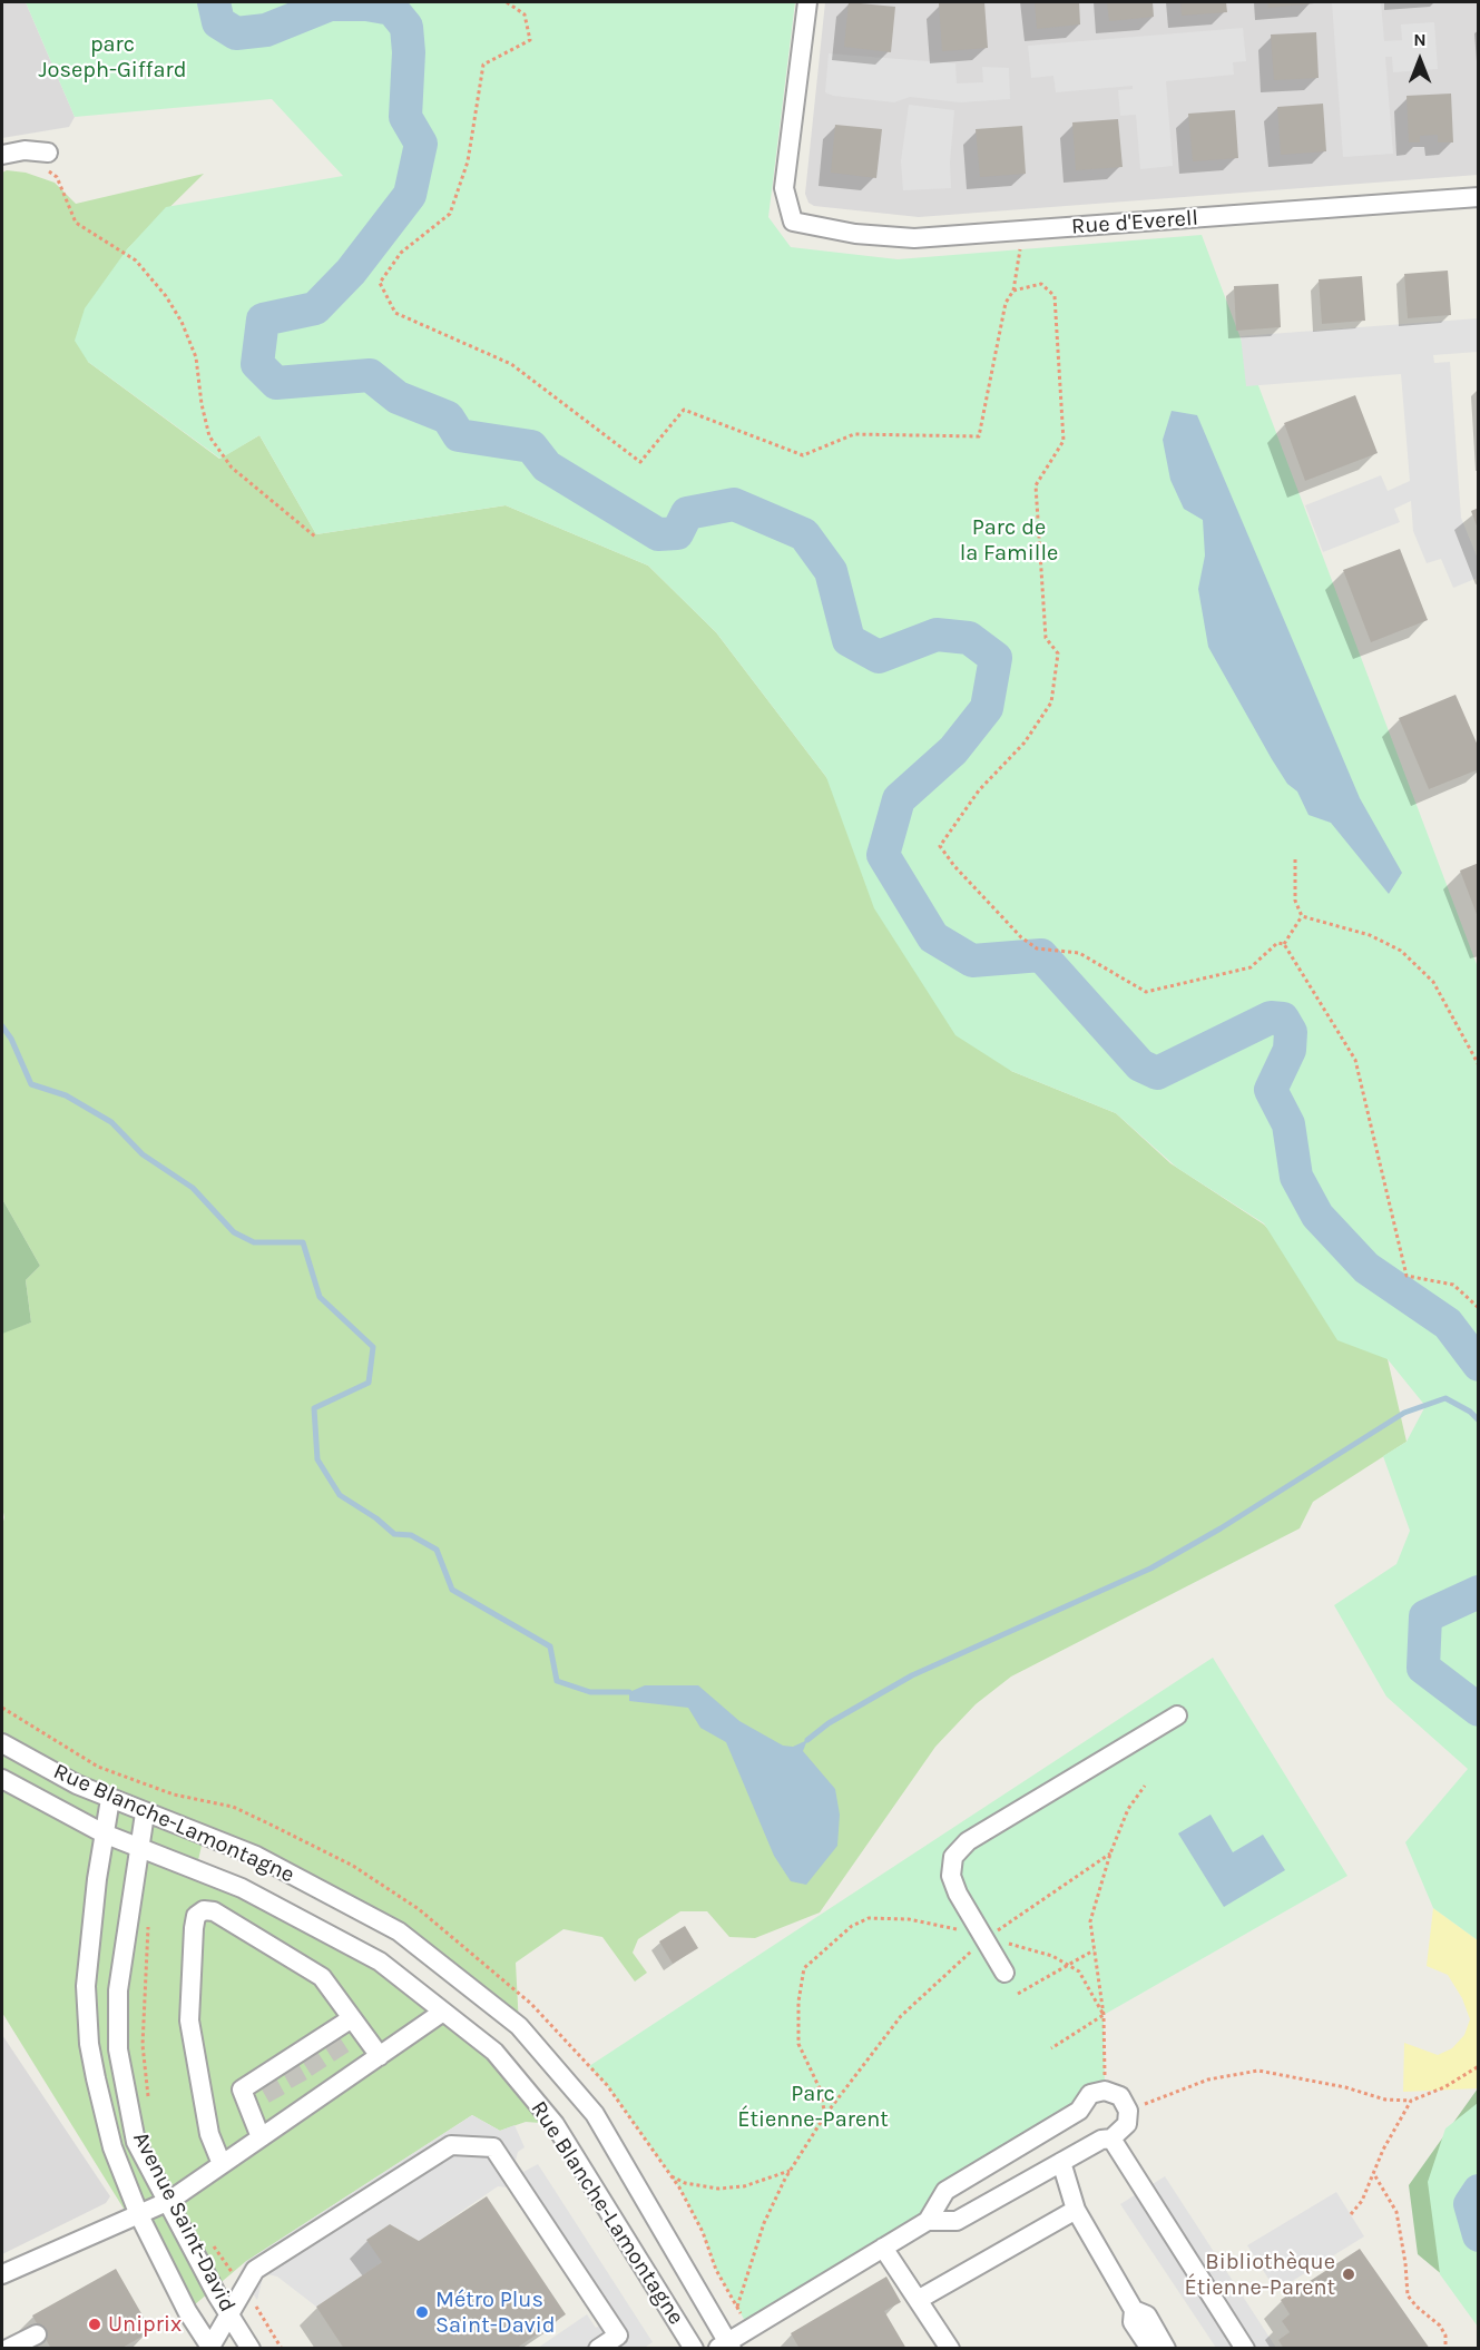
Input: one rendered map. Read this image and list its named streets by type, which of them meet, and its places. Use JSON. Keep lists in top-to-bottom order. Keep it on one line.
{"streets":{"street":["Rue d'Everell","Rue Blanche-Lamontagne","Avenue Saint-David"]},"crossings":[["Rue Blanche-Lamontagne","Avenue Saint-David"]],"parks":["parc Joseph-Giffard","Parc de la Famille","Parc Étienne-Parent"],"places":["Bibliothèque Étienne-Parent","Métro Plus Saint-David","Uniprix"],"north":"top"}
